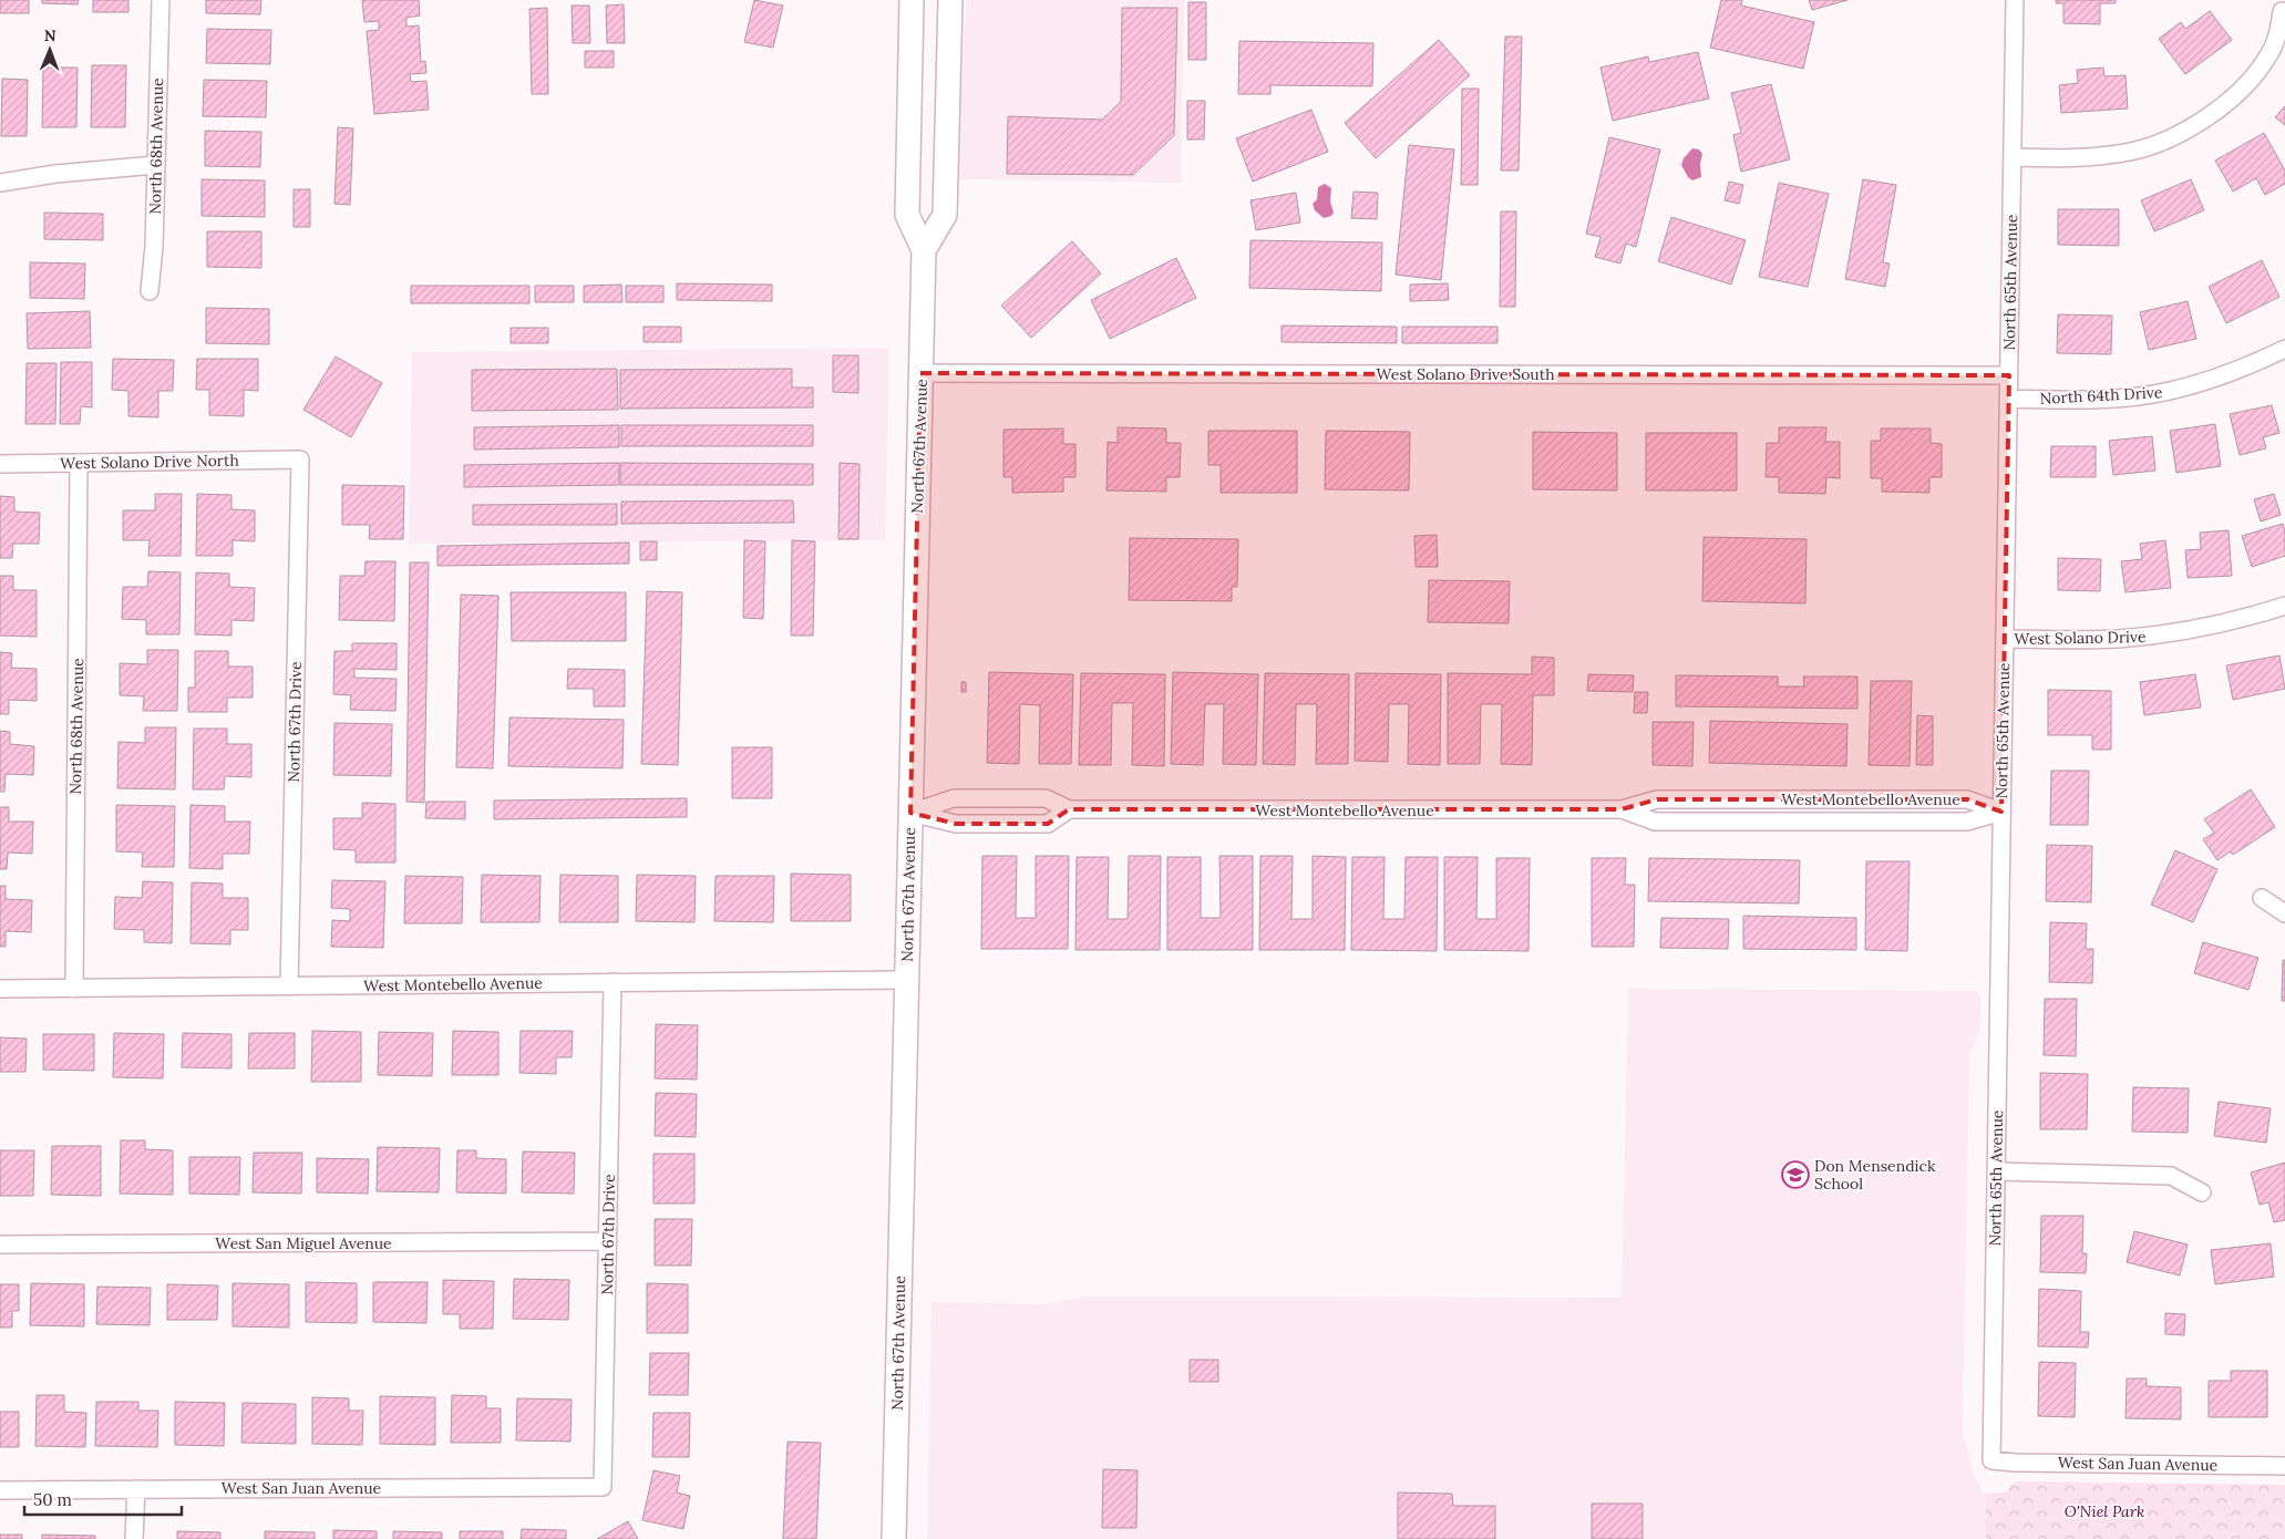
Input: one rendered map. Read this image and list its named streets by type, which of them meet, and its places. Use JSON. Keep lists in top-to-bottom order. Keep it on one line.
{"streets":{"main road":["North 67th Avenue"],"street":["North 68th Avenue","North 65th Avenue","West Solano Drive South","North 64th Drive","West Solano Drive North","West Solano Drive","North 67th Drive","West Montebello Avenue","West San Miguel Avenue","West San Juan Avenue"]},"crossings":[["North 68th Avenue","West Solano Drive North"],["North 68th Avenue","West Montebello Avenue"],["North 65th Avenue","West Solano Drive South"],["North 65th Avenue","North 64th Drive"],["North 65th Avenue","West Solano Drive"],["North 65th Avenue","West Montebello Avenue"],["North 65th Avenue","West San Juan Avenue"],["West Solano Drive South","North 67th Avenue"],["North 67th Avenue","West Montebello Avenue"],["West Solano Drive North","North 67th Drive"],["North 67th Drive","West Montebello Avenue"],["North 67th Drive","West San Miguel Avenue"],["North 67th Drive","West San Juan Avenue"]],"parks":["O'Niel Park"],"places":{"school or university":["Don Mensendick School"]},"scale_bar":"50 m","north":"top"}
